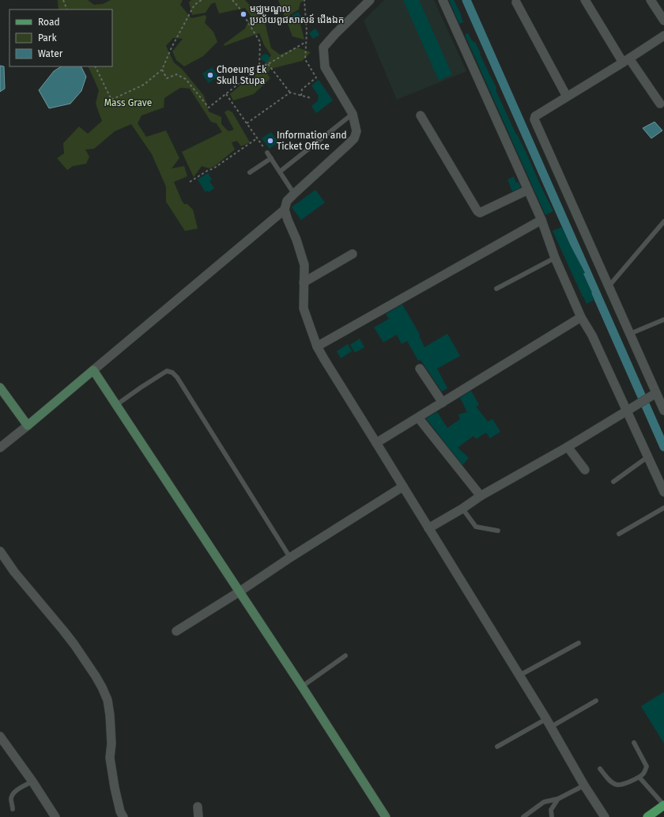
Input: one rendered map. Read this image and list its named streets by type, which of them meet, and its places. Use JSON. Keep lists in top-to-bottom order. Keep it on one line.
{"parks":["Mass Grave"],"places":["មជ្ឈមណ្ឌល ប្រល័យពូជសាសន៍ ជើងឯក","Choeung Ek Skull Stupa","Information and Ticket Office"],"legend":["Road","Park","Water"]}
